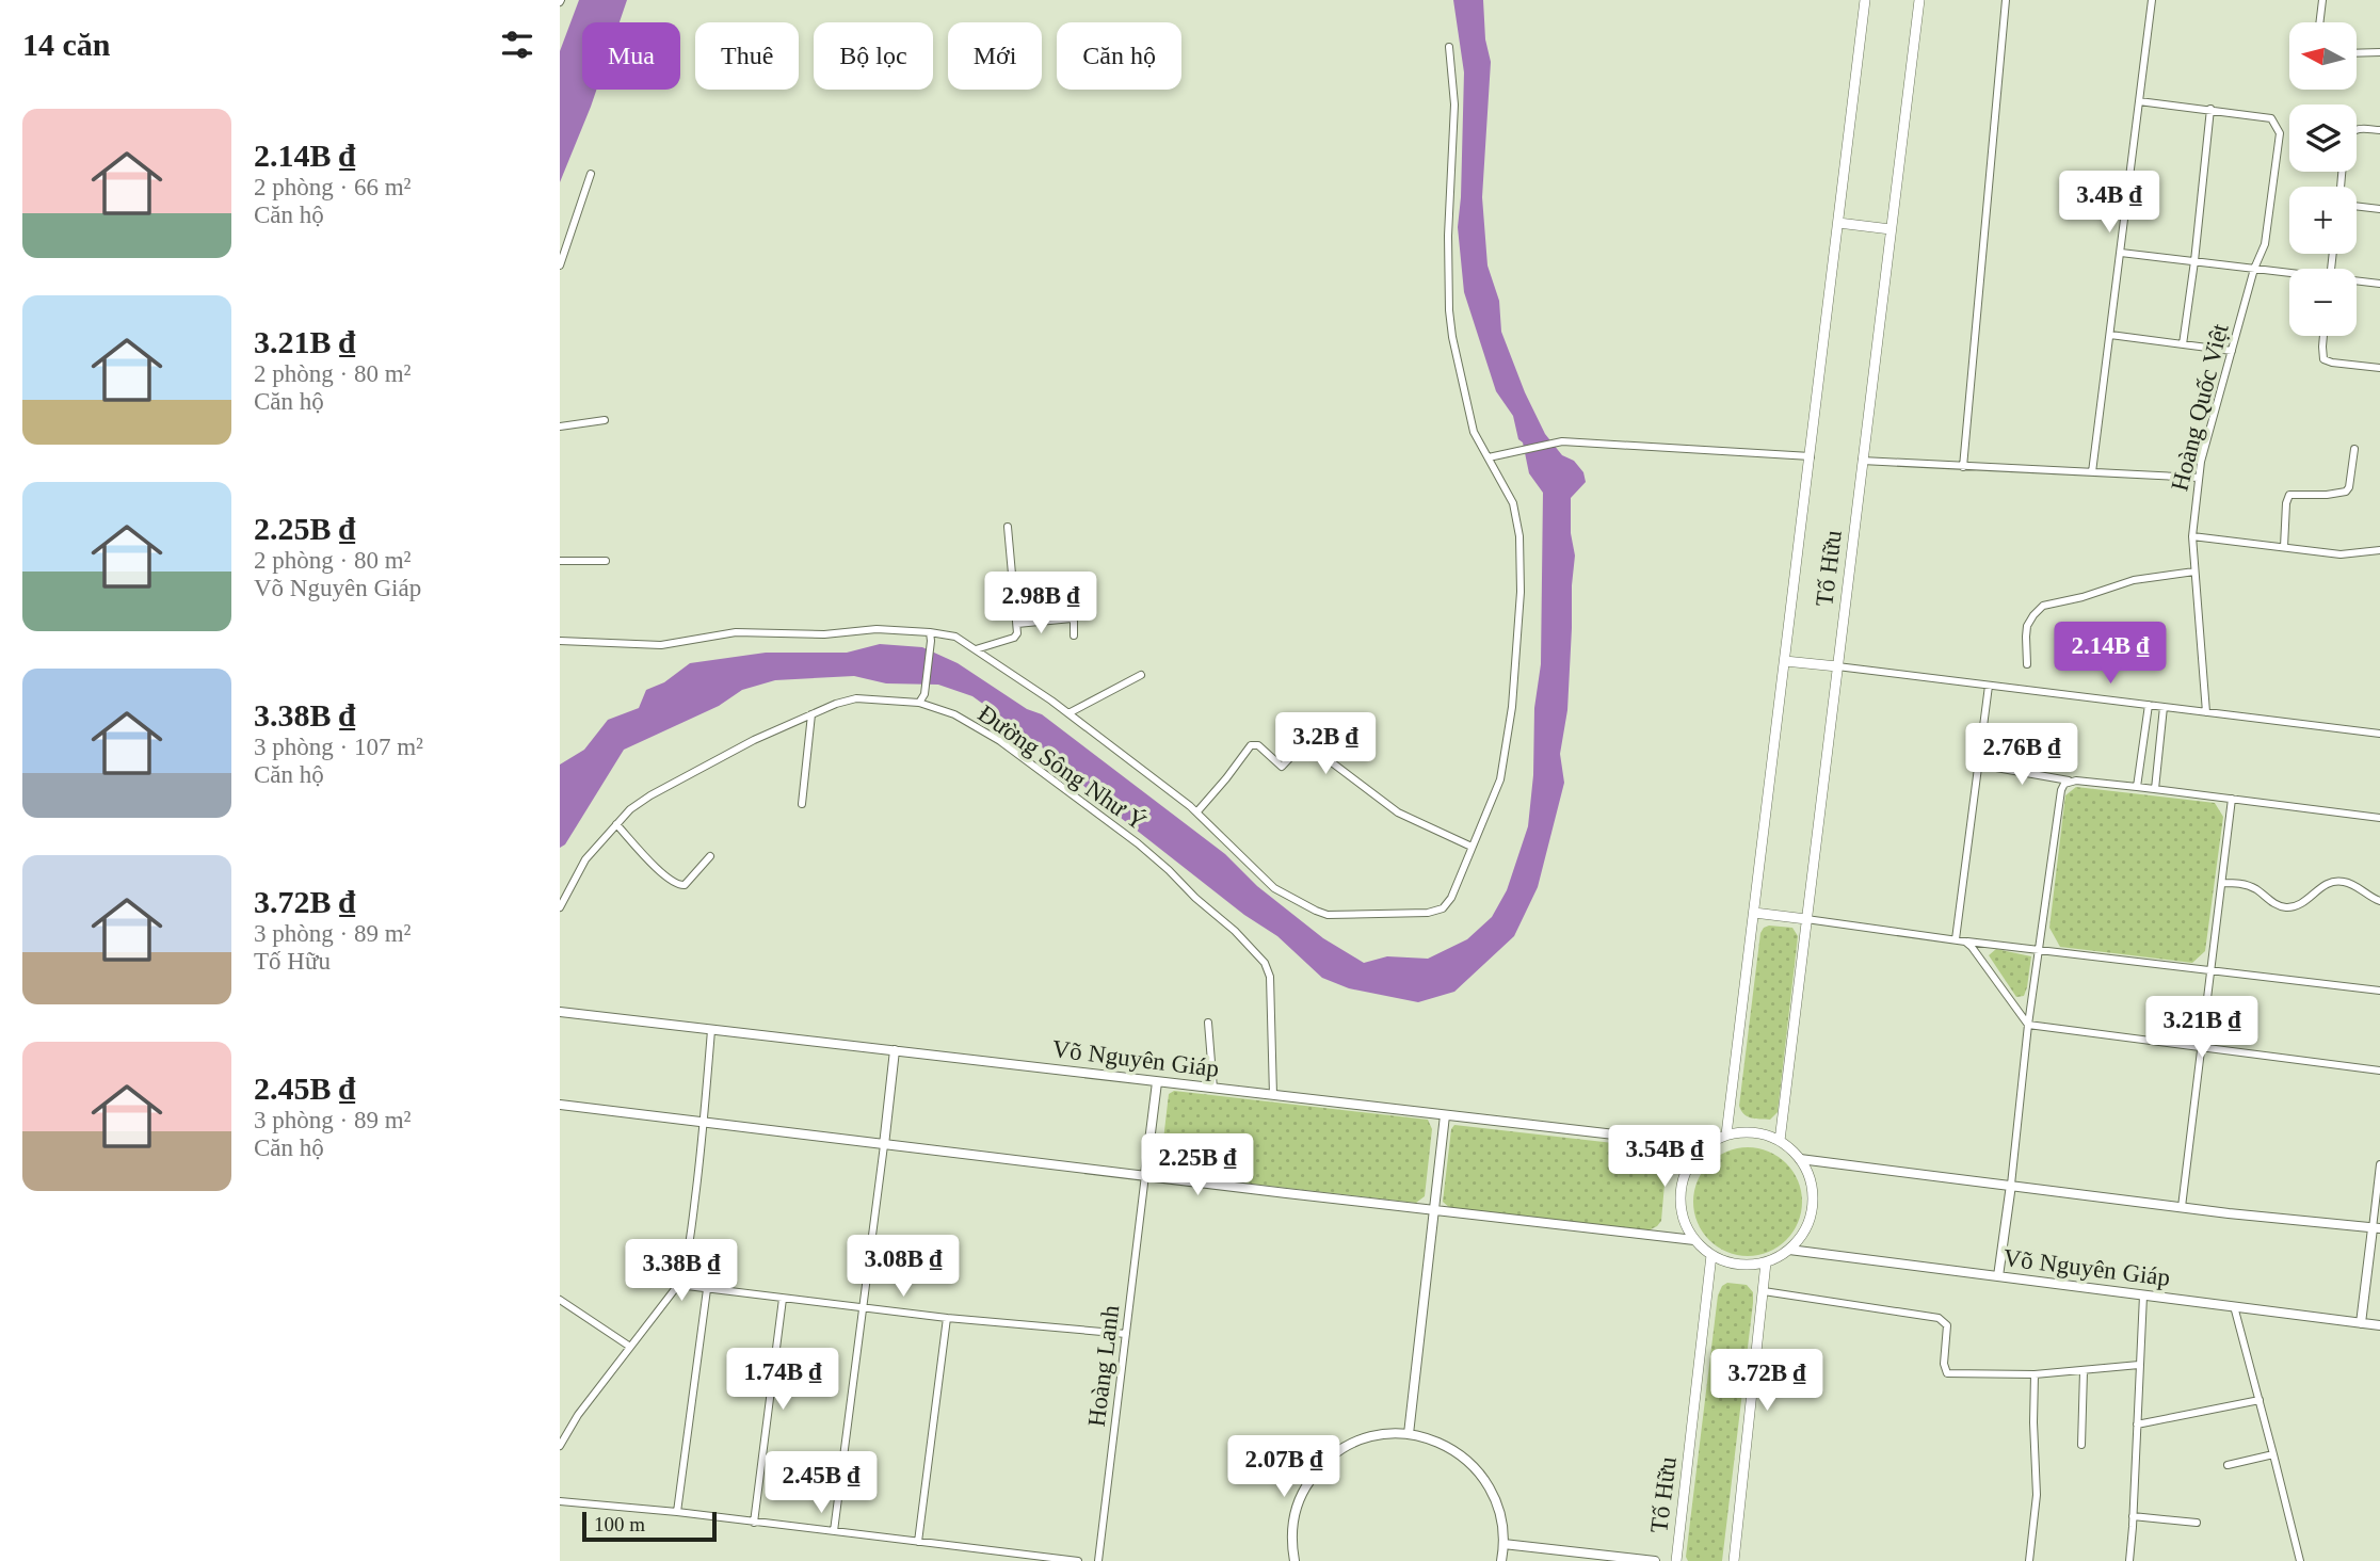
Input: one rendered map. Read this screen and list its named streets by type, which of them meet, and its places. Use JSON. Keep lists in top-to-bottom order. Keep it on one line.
{"streets":{"main road":["Tố Hữu"],"street":["Hoàng Quốc Việt","Đường Sông Như Ý","Võ Nguyên Giáp","Hoàng Lanh"]},"crossings":[["Tố Hữu","Võ Nguyên Giáp"],["Đường Sông Như Ý","Võ Nguyên Giáp"]],"scale_bar":"100 m","north":"left","page":{"heading":"14 căn","map_buttons":["+","−"],"chip":["Mua","Thuê","Bộ lọc","Mới","Căn hộ"],"list":[{"name":"2.14B ₫","note":"2 phòng · 66 m² · Căn hộ"},{"name":"3.21B ₫","note":"2 phòng · 80 m² · Căn hộ"},{"name":"2.25B ₫","note":"2 phòng · 80 m² · Võ Nguyên Giáp"},{"name":"3.38B ₫","note":"3 phòng · 107 m² · Căn hộ"},{"name":"3.72B ₫","note":"3 phòng · 89 m² · Tố Hữu"},{"name":"2.45B ₫","note":"3 phòng · 89 m² · Căn hộ"}],"price":["3.4B ₫","2.98B ₫","2.14B ₫","3.2B ₫","2.76B ₫","3.21B ₫","3.54B ₫","2.25B ₫","3.08B ₫","3.38B ₫","1.74B ₫","3.72B ₫","2.07B ₫","2.45B ₫"],"scale":"100 m"}}
